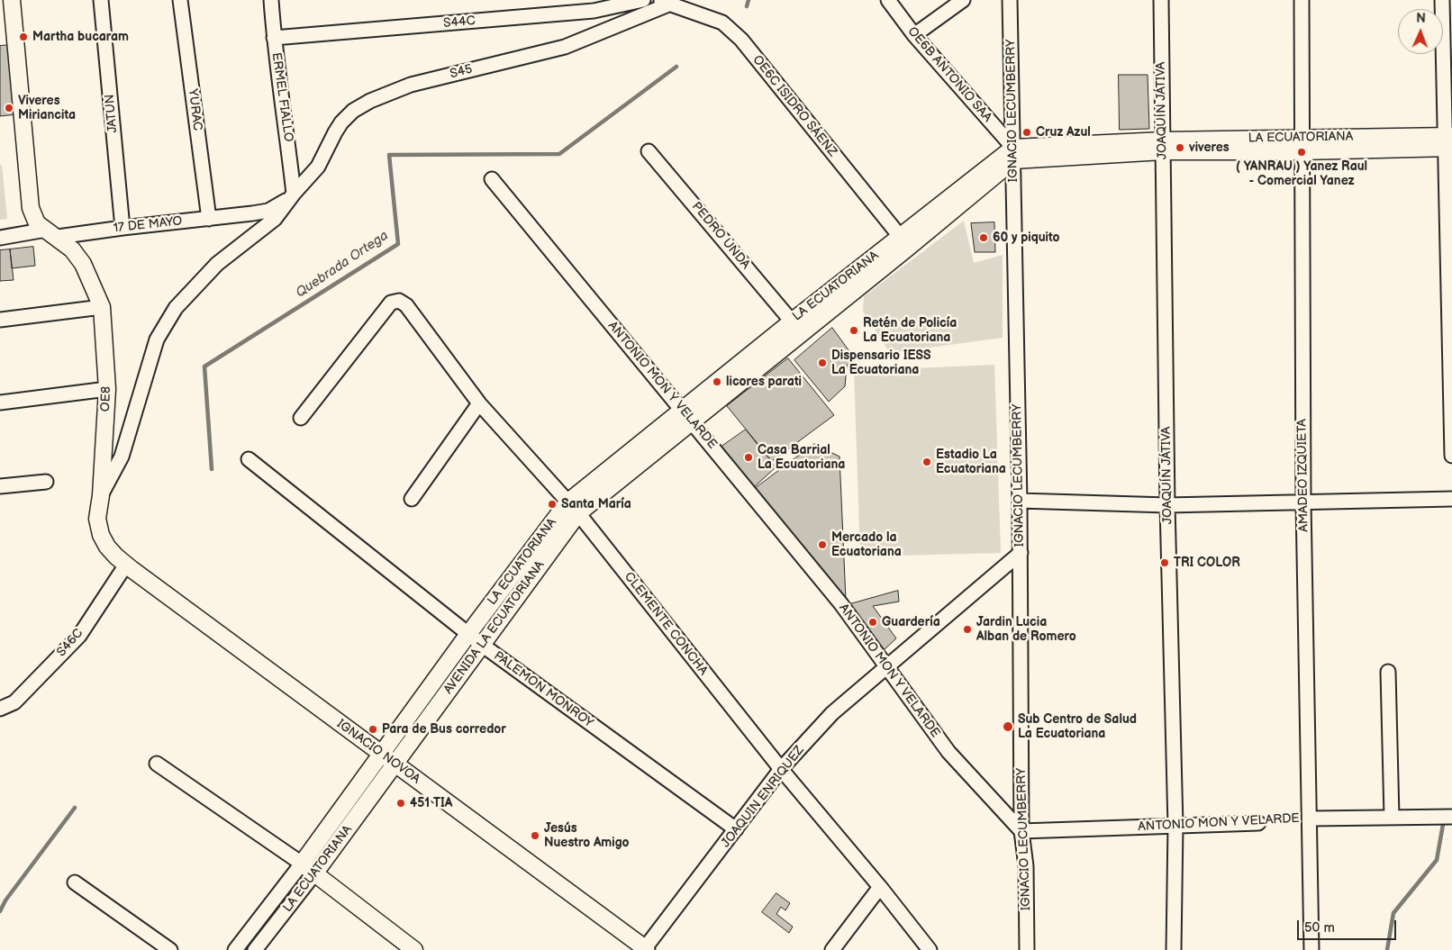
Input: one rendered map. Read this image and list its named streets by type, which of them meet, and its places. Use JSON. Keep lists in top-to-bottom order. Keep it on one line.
{"streets":{"street":["S44C","S45","OE6B ANTONIO SAA","ERMEL FIALLO","OE6C ISIDRO SÁENZ","YURAC","IGNACIO LECUMBERRY","JOAQUÍN JÁTIVA","JATUN","LA ECUATORIANA","17 DE MAYO","PEDRO UNDA","ANTONIO MON Y VELARDE","OE8","AMADEO IZQUIETA","CLEMENTE CONCHA","AVENIDA LA ECUATORIANA","S46C","PALEMON MONROY","IGNACIO NOVOA","JOAQUIN ENRIQUEZ"]},"crossings":[["S44C","ERMEL FIALLO"],["S45","ERMEL FIALLO"],["S45","OE6C ISIDRO SÁENZ"],["S45","17 DE MAYO"],["OE6B ANTONIO SAA","IGNACIO LECUMBERRY"],["OE6B ANTONIO SAA","AVENIDA LA ECUATORIANA"],["ERMEL FIALLO","17 DE MAYO"],["OE6C ISIDRO SÁENZ","LA ECUATORIANA"],["OE6C ISIDRO SÁENZ","AVENIDA LA ECUATORIANA"],["YURAC","17 DE MAYO"],["IGNACIO LECUMBERRY","ANTONIO MON Y VELARDE"],["IGNACIO LECUMBERRY","AVENIDA LA ECUATORIANA"],["IGNACIO LECUMBERRY","JOAQUIN ENRIQUEZ"],["JOAQUÍN JÁTIVA","ANTONIO MON Y VELARDE"],["JATUN","17 DE MAYO"],["LA ECUATORIANA","PEDRO UNDA"],["LA ECUATORIANA","ANTONIO MON Y VELARDE"],["LA ECUATORIANA","AMADEO IZQUIETA"],["LA ECUATORIANA","CLEMENTE CONCHA"],["LA ECUATORIANA","AVENIDA LA ECUATORIANA"],["LA ECUATORIANA","PALEMON MONROY"],["LA ECUATORIANA","IGNACIO NOVOA"],["17 DE MAYO","OE8"],["ANTONIO MON Y VELARDE","AMADEO IZQUIETA"],["ANTONIO MON Y VELARDE","AVENIDA LA ECUATORIANA"],["ANTONIO MON Y VELARDE","JOAQUIN ENRIQUEZ"],["OE8","S46C"],["OE8","IGNACIO NOVOA"],["CLEMENTE CONCHA","AVENIDA LA ECUATORIANA"],["CLEMENTE CONCHA","JOAQUIN ENRIQUEZ"],["AVENIDA LA ECUATORIANA","PALEMON MONROY"],["AVENIDA LA ECUATORIANA","IGNACIO NOVOA"],["S46C","IGNACIO NOVOA"],["PALEMON MONROY","JOAQUIN ENRIQUEZ"],["IGNACIO NOVOA","JOAQUIN ENRIQUEZ"]],"water":["Quebrada Ortega"],"places":["Martha bucaram","Viveres Miriancita","Cruz Azul","viveres","( YANRAU ) Yanez Raul - Comercial Yanez","60 y piquito","Retén de Policía La Ecuatoriana","Dispensario IESS La Ecuatoriana","licores parati","Casa Barrial La Ecuatoriana","Estadio La Ecuatoriana","Santa María","Mercado la Ecuatoriana","TRI COLOR","Guardería","Jardin Lucia Alban de Romero","Sub Centro de Salud La Ecuatoriana","Para de Bus corredor","451 TIA","Jesús Nuestro Amigo"],"scale_bar":"50 m","north":"top"}
